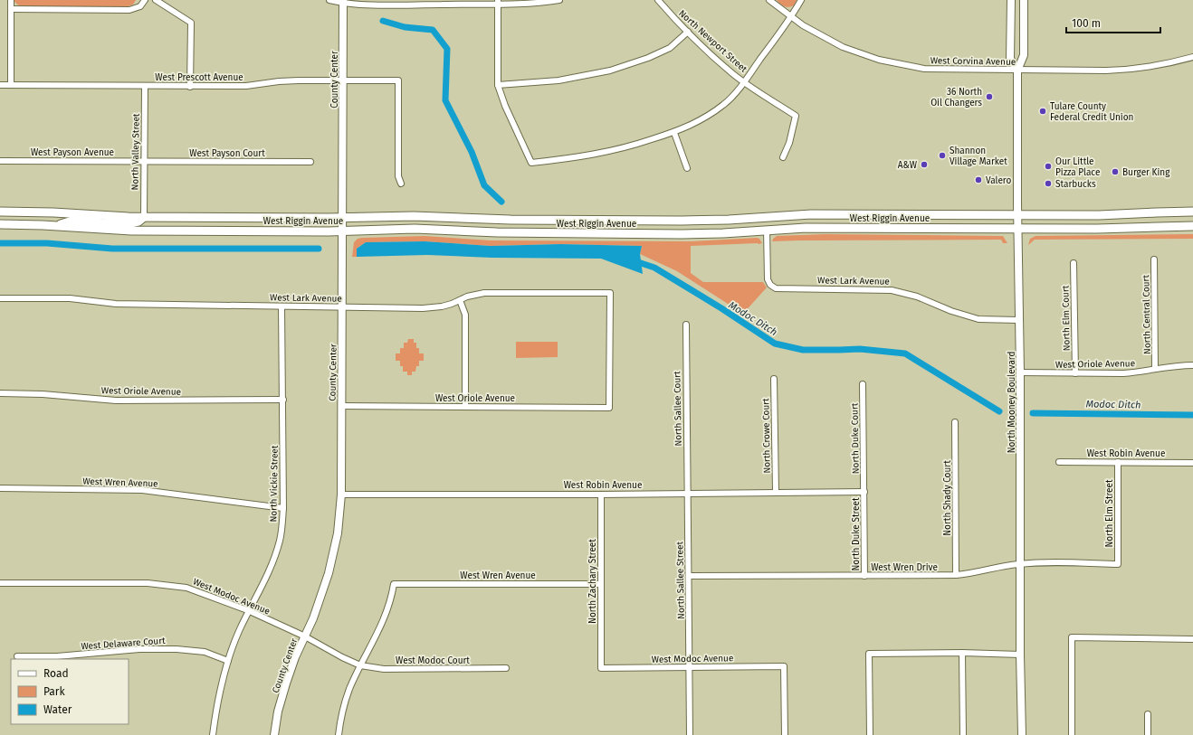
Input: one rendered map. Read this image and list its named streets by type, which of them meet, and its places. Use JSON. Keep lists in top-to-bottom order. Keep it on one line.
{"streets":{"main road":["West Riggin Avenue"],"street":["North Newport Street","West Corvina Avenue","West Prescott Avenue","County Center","West Payson Avenue","North Valley Street","West Payson Court","West Lark Avenue","North Central Court","North Elm Court","West Oriole Avenue","North Mooney Boulevard","North Sallee Court","North Crowe Court","North Duke Court","West Robin Avenue","West Wren Avenue","North Vickie Street","North Shady Court","North Elm Street","North Duke Street","West Wren Drive","North Sallee Street","North Zachary Street","West Modoc Avenue","West Delaware Court","West Modoc Court"]},"crossings":[["West Corvina Avenue","North Mooney Boulevard"],["West Prescott Avenue","County Center"],["West Prescott Avenue","North Valley Street"],["County Center","West Riggin Avenue"],["County Center","West Lark Avenue"],["County Center","West Oriole Avenue"],["County Center","West Robin Avenue"],["County Center","West Modoc Avenue"],["West Payson Avenue","North Valley Street"],["West Payson Avenue","West Payson Court"],["North Valley Street","West Payson Court"],["North Valley Street","West Riggin Avenue"],["West Riggin Avenue","West Lark Avenue"],["West Riggin Avenue","North Mooney Boulevard"],["West Lark Avenue","West Oriole Avenue"],["West Lark Avenue","North Mooney Boulevard"],["West Lark Avenue","North Vickie Street"],["North Central Court","West Oriole Avenue"],["North Elm Court","West Oriole Avenue"],["West Oriole Avenue","North Mooney Boulevard"],["West Oriole Avenue","North Vickie Street"],["North Mooney Boulevard","West Wren Drive"],["North Sallee Court","West Robin Avenue"],["North Sallee Court","North Sallee Street"],["North Crowe Court","West Robin Avenue"],["North Duke Court","West Robin Avenue"],["North Duke Court","North Duke Street"],["West Robin Avenue","North Elm Street"],["West Robin Avenue","North Duke Street"],["West Robin Avenue","North Sallee Street"],["West Robin Avenue","North Zachary Street"],["West Wren Avenue","North Vickie Street"],["West Wren Avenue","North Zachary Street"],["West Wren Avenue","West Modoc Avenue"],["West Wren Avenue","West Modoc Court"],["North Vickie Street","West Modoc Avenue"],["North Vickie Street","West Delaware Court"],["North Shady Court","West Wren Drive"],["North Elm Street","West Wren Drive"],["North Duke Street","West Wren Drive"],["West Wren Drive","North Sallee Street"],["North Sallee Street","West Modoc Avenue"],["North Zachary Street","West Modoc Avenue"],["West Modoc Avenue","West Modoc Court"]],"water":["Modoc Ditch"],"places":["36 North Oil Changers","Tulare County Federal Credit Union","Shannon Village Market","A&W","Our Little Pizza Place","Burger King","Valero","Starbucks"],"legend":["Road","Park","Water"],"scale_bar":"100 m"}
